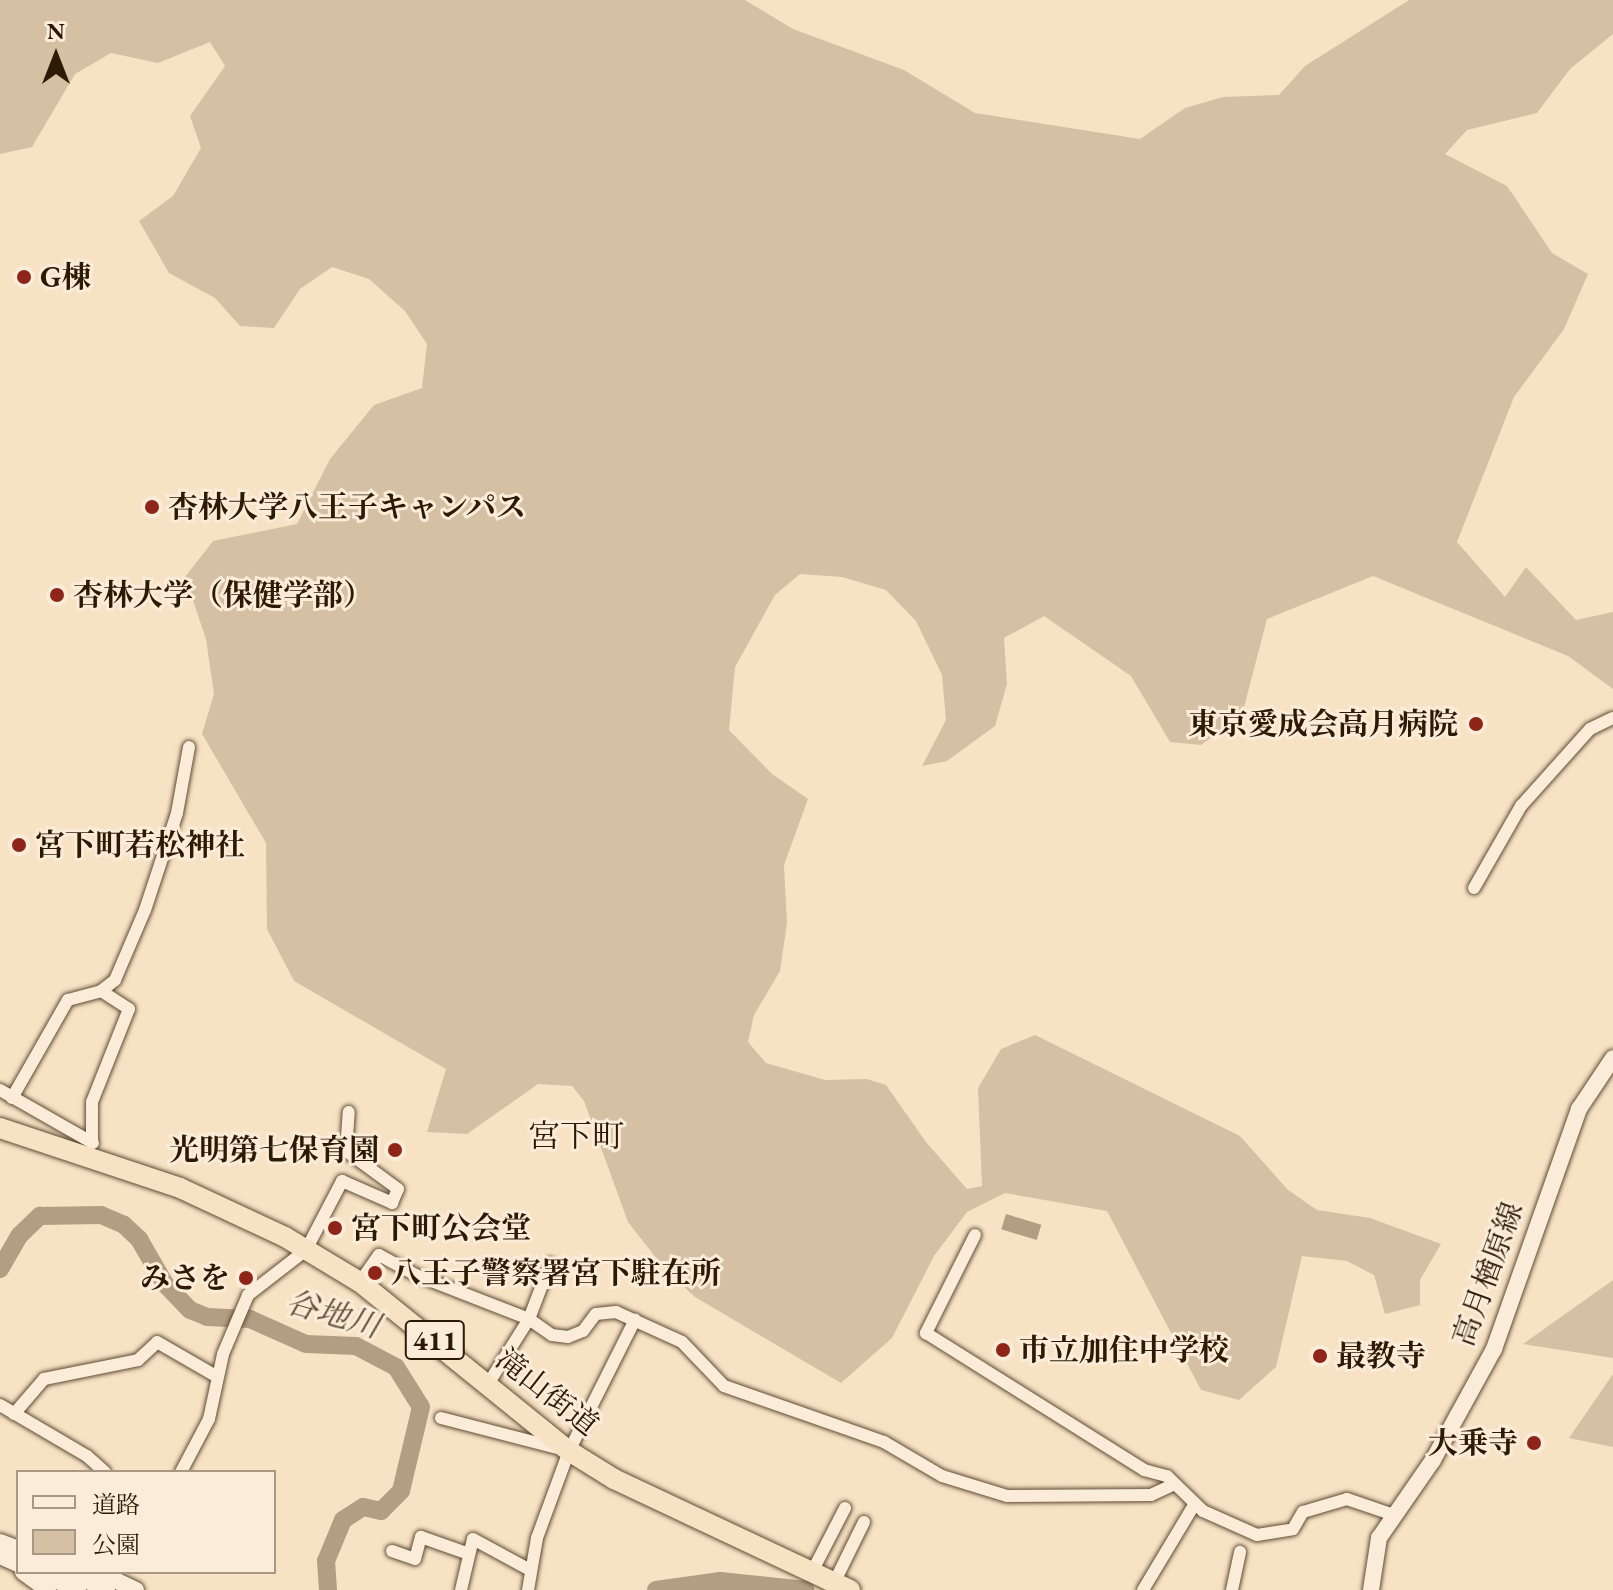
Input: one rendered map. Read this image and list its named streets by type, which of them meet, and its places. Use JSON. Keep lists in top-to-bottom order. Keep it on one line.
{"streets":{"highway":["411","滝山街道"],"main road":["高月楢原線"]},"districts":["宮下町"],"water":["谷地川"],"places":["G棟","杏林大学八王子キャンパス","杏林大学（保健学部）","東京愛成会高月病院","宮下町若松神社","光明第七保育園","宮下町公会堂","八王子警察署宮下駐在所","みさを","市立加住中学校","最教寺","大乗寺"],"legend":["道路","公園"],"north":"top"}
